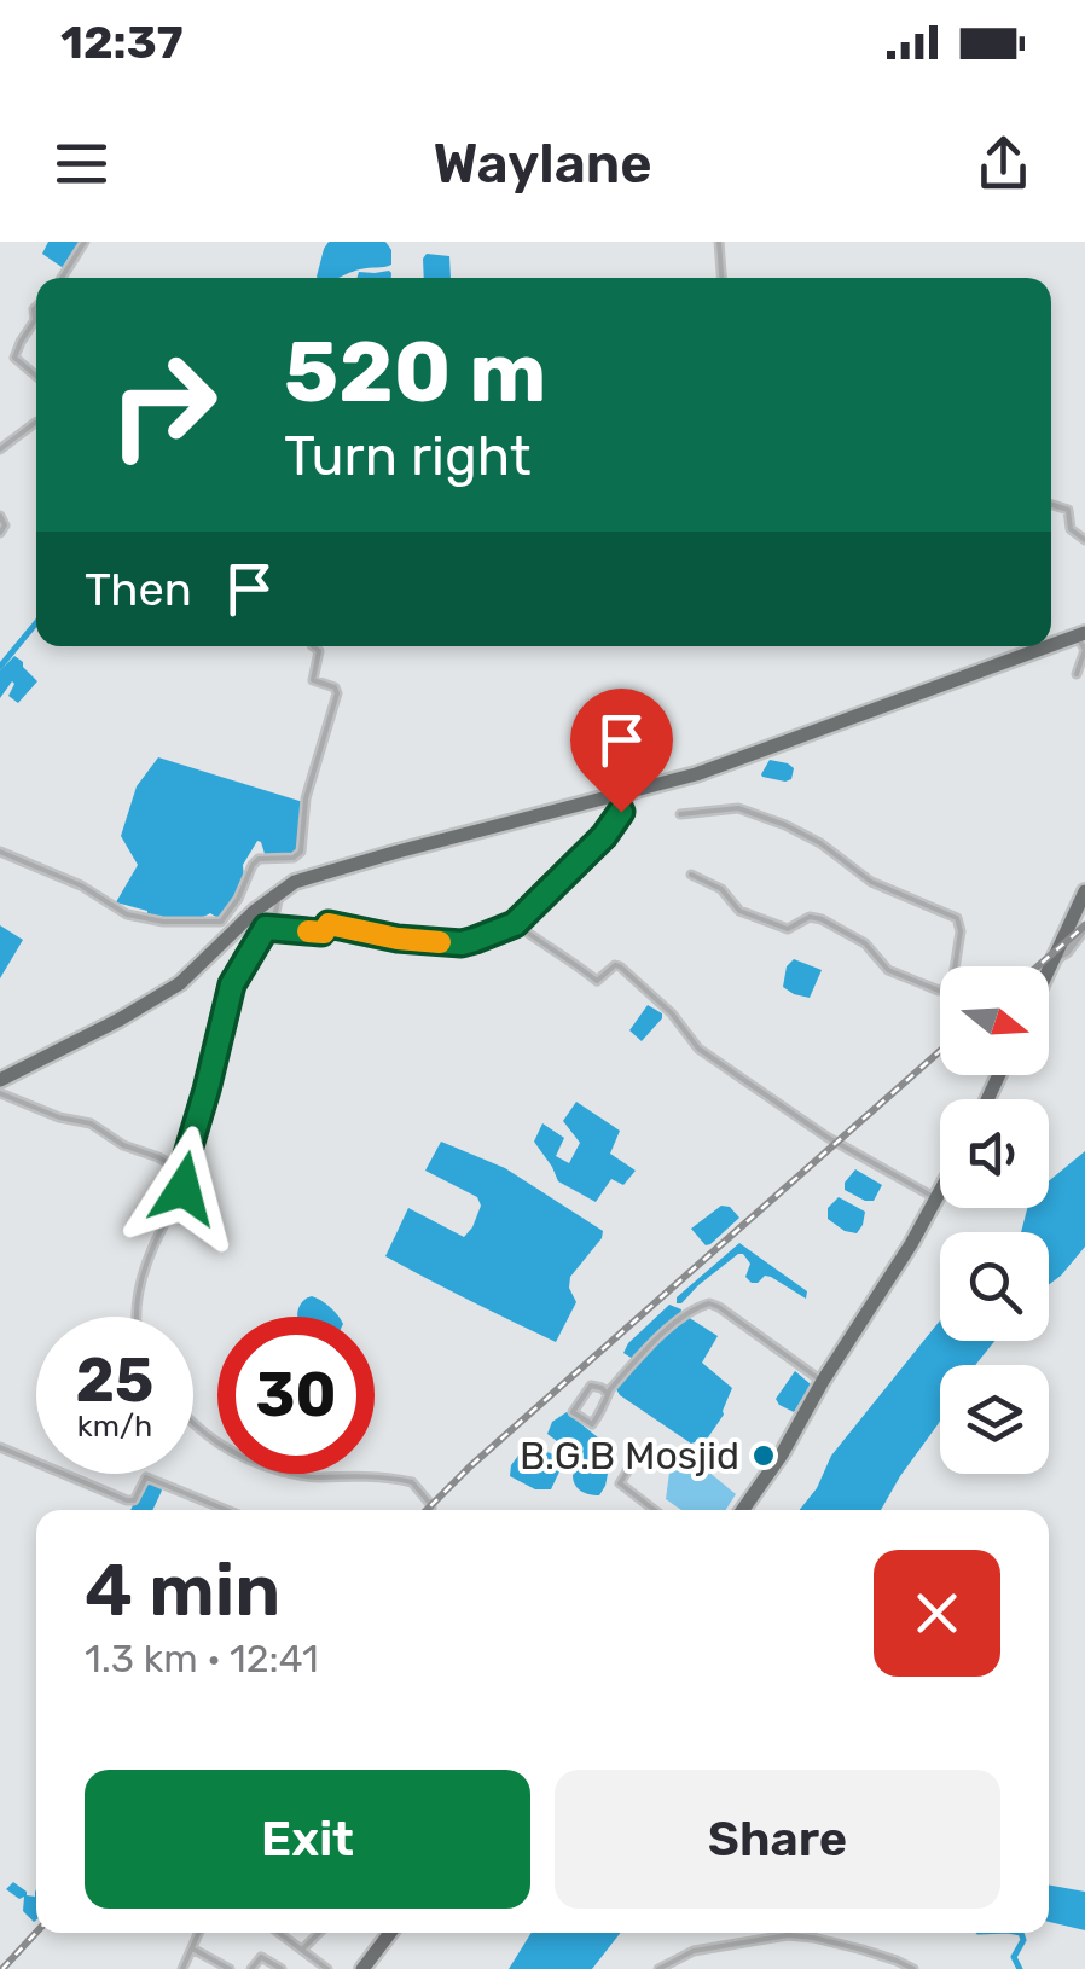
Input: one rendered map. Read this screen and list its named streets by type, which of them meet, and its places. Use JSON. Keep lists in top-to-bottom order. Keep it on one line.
{"places":["B.G.B Mosjid"],"north":"right","page":{"status":"12:37","header":"Waylane","turn":["520 m","Turn right"],"then":"Then","speed":"25 km/h","limit":"30","heading":["4 min","1.3 km · 12:41"],"buttons":["Exit","Share"]}}
